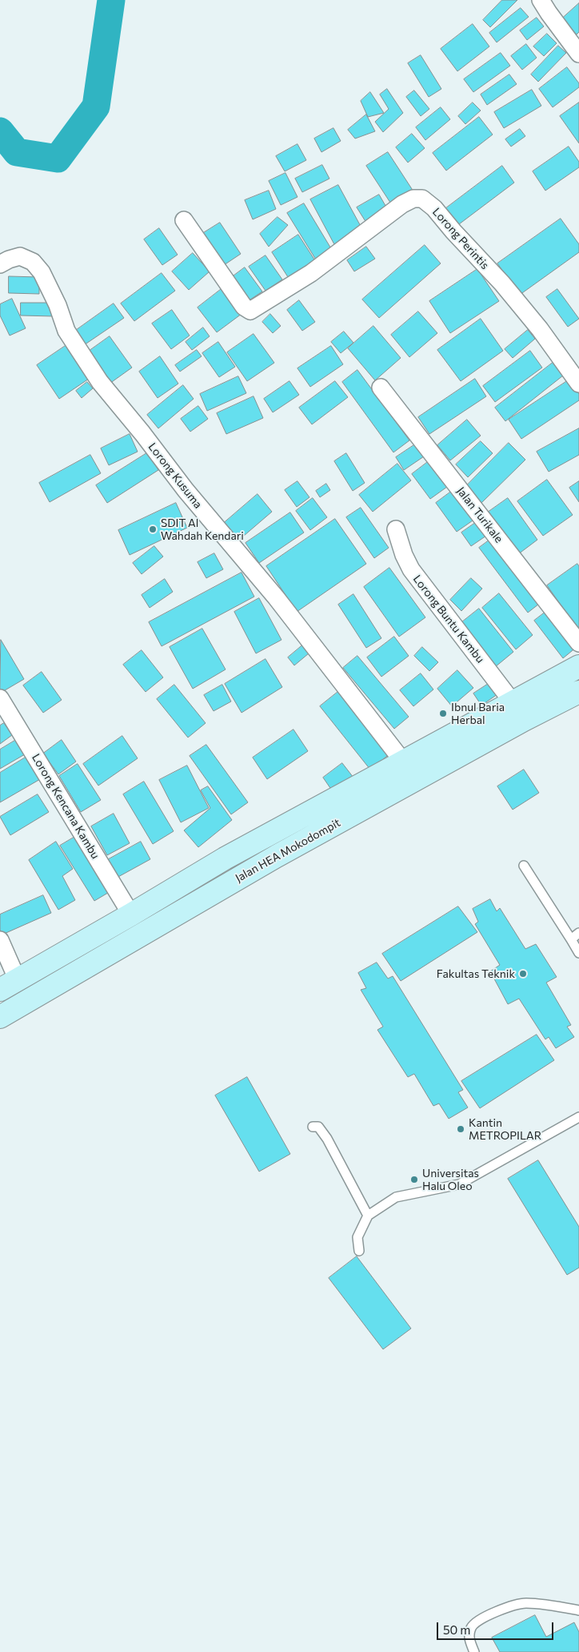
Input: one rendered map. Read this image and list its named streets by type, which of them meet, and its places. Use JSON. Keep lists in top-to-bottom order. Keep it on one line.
{"streets":{"street":["Lorong Perintis","Lorong Kusuma","Jalan Turikale","Lorong Buntu Kambu","Lorong Kencana Kambu","Jalan HEA Mokodompit"]},"crossings":[["Lorong Kusuma","Jalan HEA Mokodompit"],["Lorong Buntu Kambu","Jalan HEA Mokodompit"],["Lorong Kencana Kambu","Jalan HEA Mokodompit"]],"places":["SDIT Al Wahdah Kendari","Ibnul Baria Herbal","Fakultas Teknik","Kantin METROPILAR","Universitas Halu Oleo"],"scale_bar":"50 m"}
